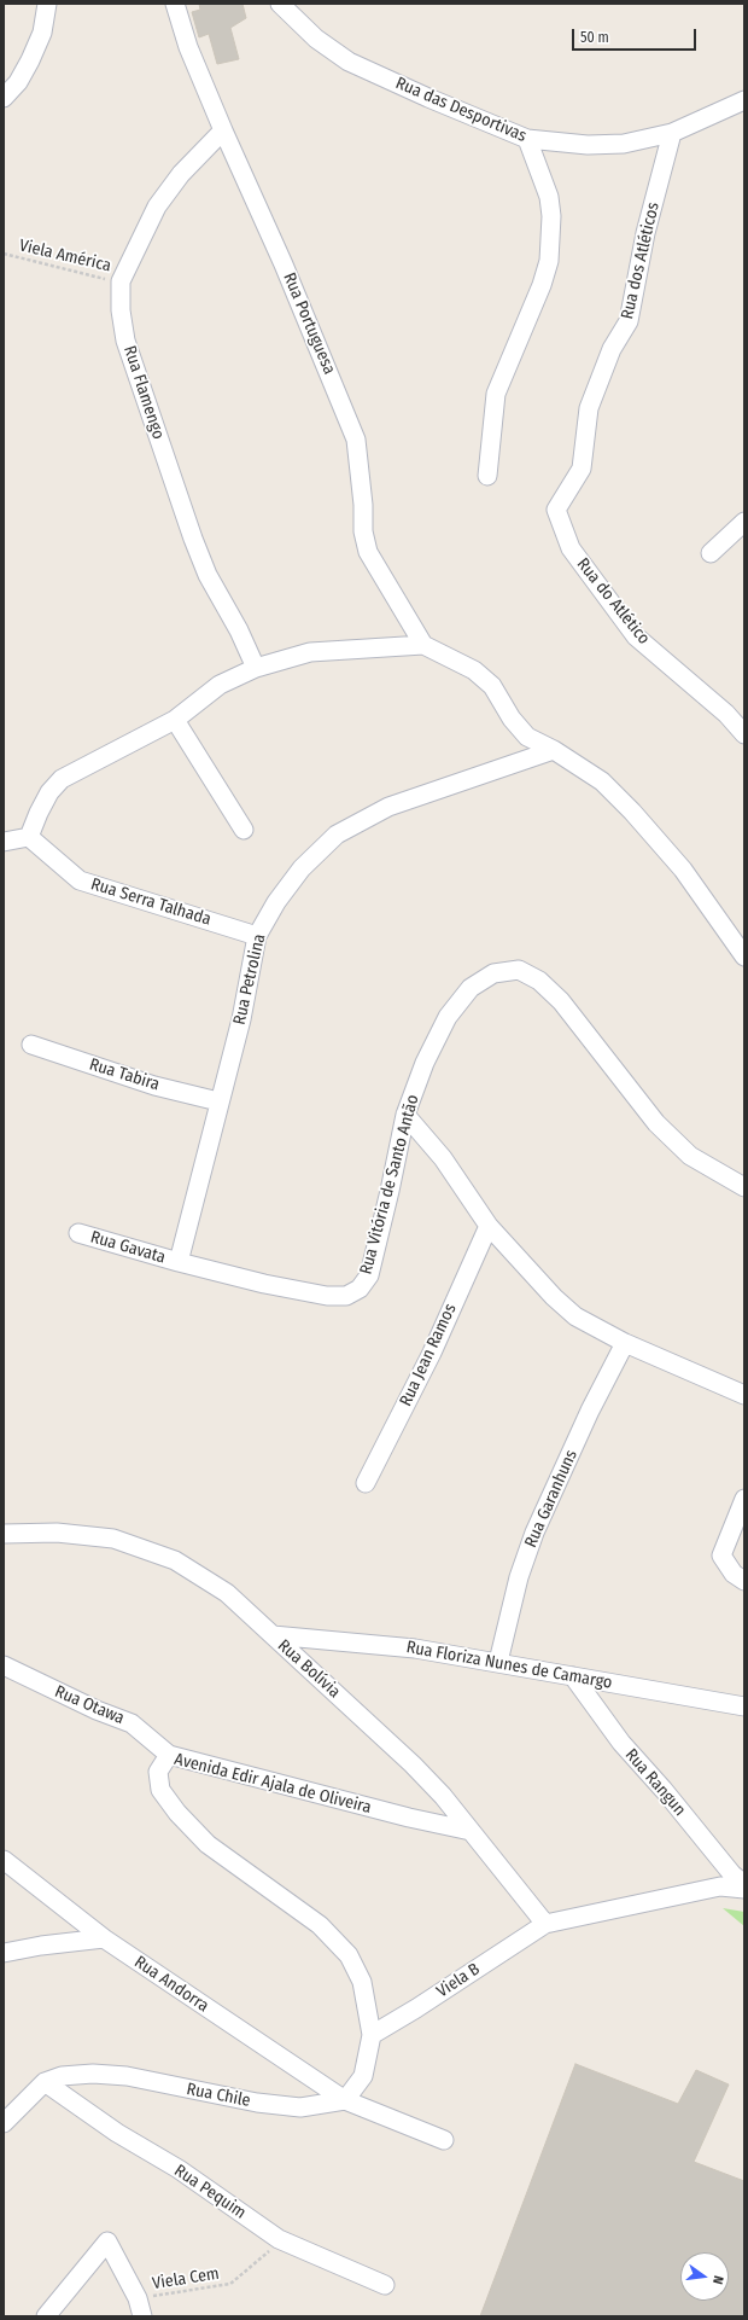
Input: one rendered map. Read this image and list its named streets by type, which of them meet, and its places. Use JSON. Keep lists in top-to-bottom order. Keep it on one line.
{"streets":{"street":["Rua das Desportivas","Rua dos Atléticos","Rua Portuguesa","Rua Flamengo","Rua do Atlético","Rua Serra Talhada","Rua Petrolina","Rua Tabira","Rua Vitória de Santo Antão","Rua Gavata","Rua Jean Ramos","Rua Garanhuns","Rua Floriza Nunes de Camargo","Rua Bolívia","Rua Otawa","Rua Rangun","Avenida Edir Ajala de Oliveira","Viela B","Rua Andorra","Rua Chile","Rua Pequim"],"path":["Viela América","Viela Cem"]},"crossings":[["Rua das Desportivas","Rua dos Atléticos"],["Viela América","Rua Flamengo"],["Rua dos Atléticos","Rua do Atlético"],["Rua Portuguesa","Rua Flamengo"],["Rua Serra Talhada","Rua Petrolina"],["Rua Petrolina","Rua Tabira"],["Rua Petrolina","Rua Vitória de Santo Antão"],["Rua Petrolina","Rua Gavata"],["Rua Vitória de Santo Antão","Rua Gavata"],["Rua Garanhuns","Rua Floriza Nunes de Camargo"],["Rua Floriza Nunes de Camargo","Rua Bolívia"],["Rua Floriza Nunes de Camargo","Rua Rangun"],["Rua Bolívia","Avenida Edir Ajala de Oliveira"],["Rua Bolívia","Viela B"],["Rua Otawa","Avenida Edir Ajala de Oliveira"],["Avenida Edir Ajala de Oliveira","Viela B"],["Avenida Edir Ajala de Oliveira","Rua Andorra"],["Avenida Edir Ajala de Oliveira","Rua Chile"],["Rua Andorra","Rua Chile"],["Rua Chile","Rua Pequim"],["Rua Pequim","Viela Cem"]],"scale_bar":"50 m","north":"right"}
